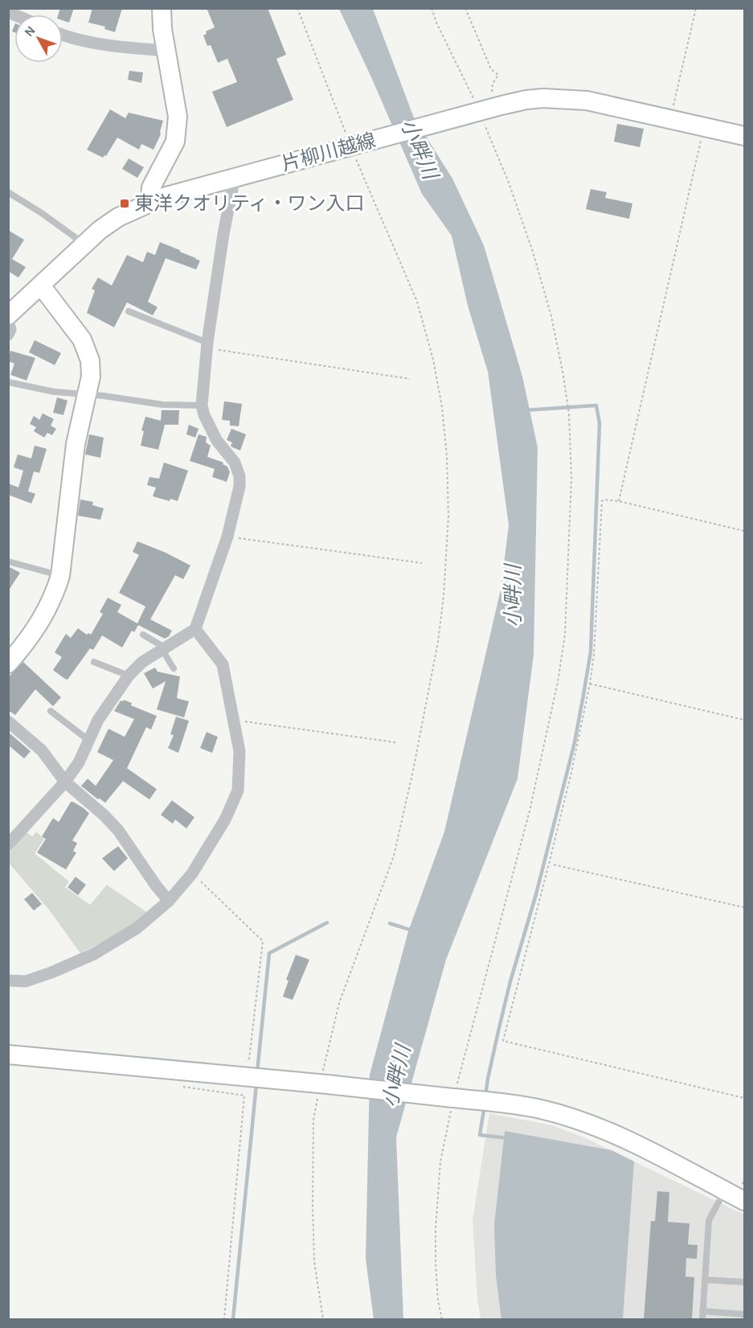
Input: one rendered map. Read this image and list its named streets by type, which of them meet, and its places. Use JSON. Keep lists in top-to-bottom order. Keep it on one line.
{"streets":{"street":["片柳川越線"]},"water":["小畔川"],"places":{"transit":["東洋クオリティ・ワン入口"]},"north":"top left"}
